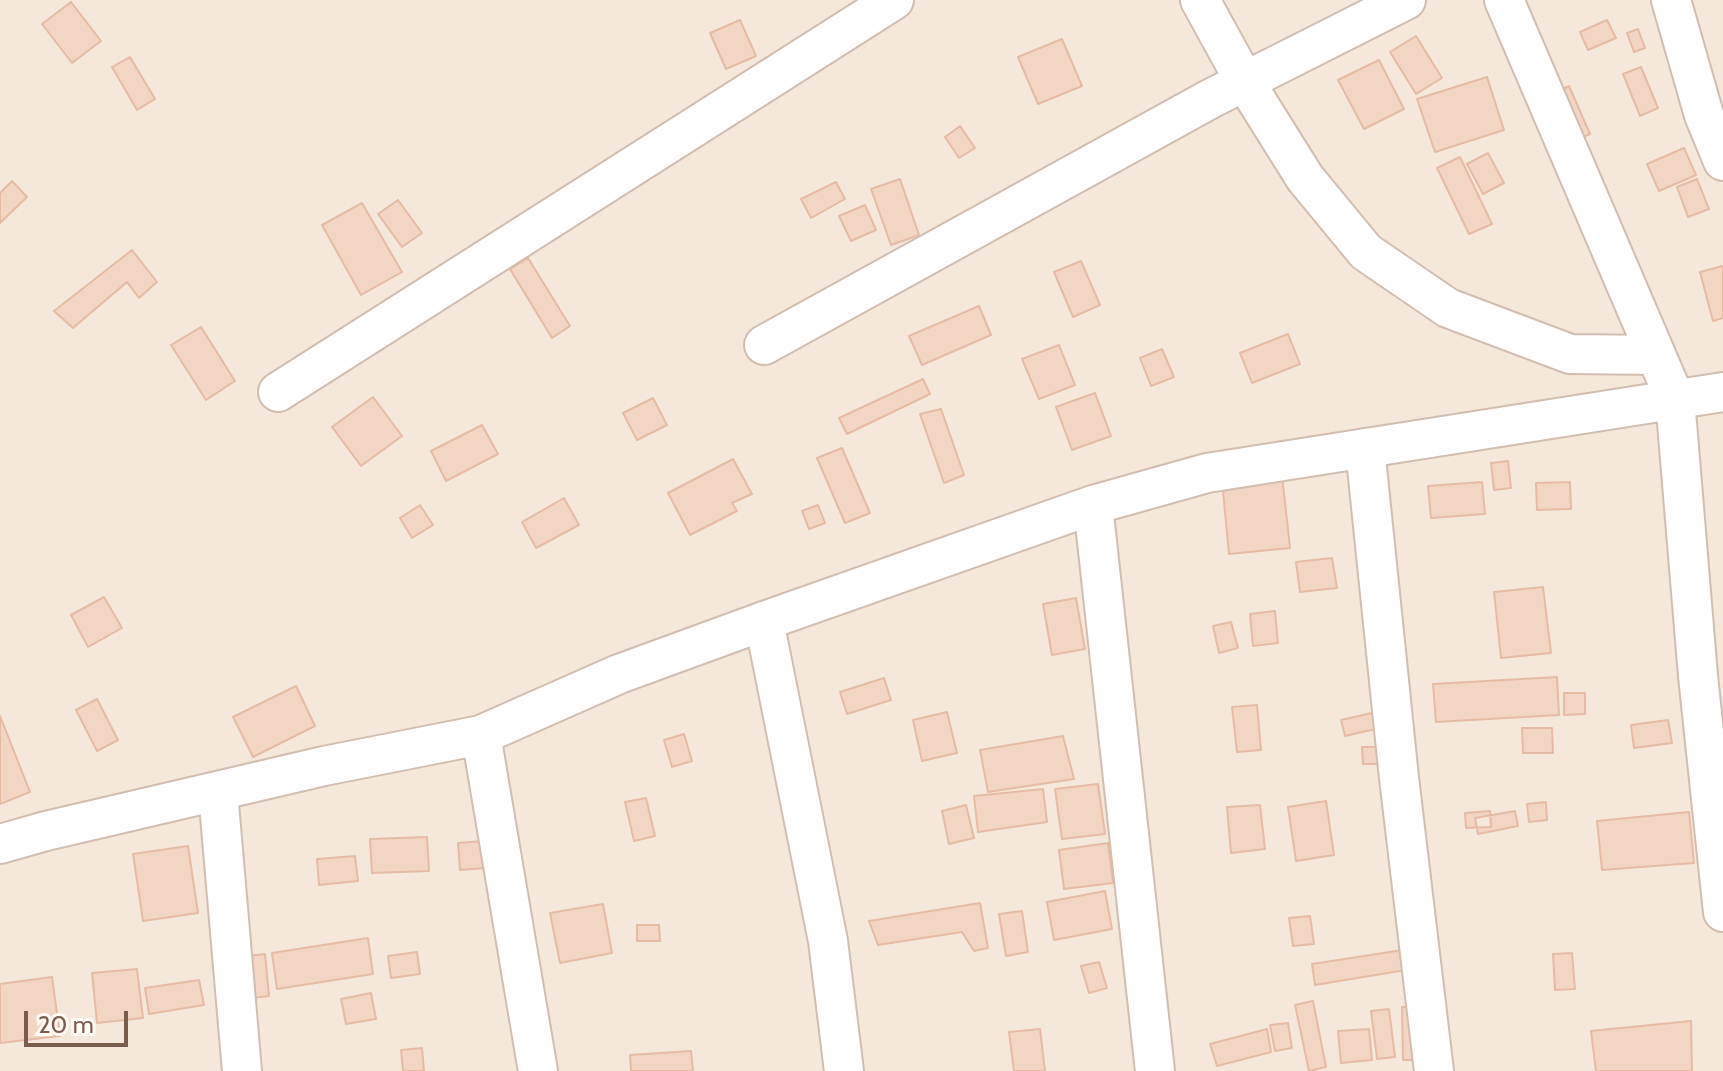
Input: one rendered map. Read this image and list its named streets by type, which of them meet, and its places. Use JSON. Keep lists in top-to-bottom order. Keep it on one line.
{"scale_bar":"20 m"}
